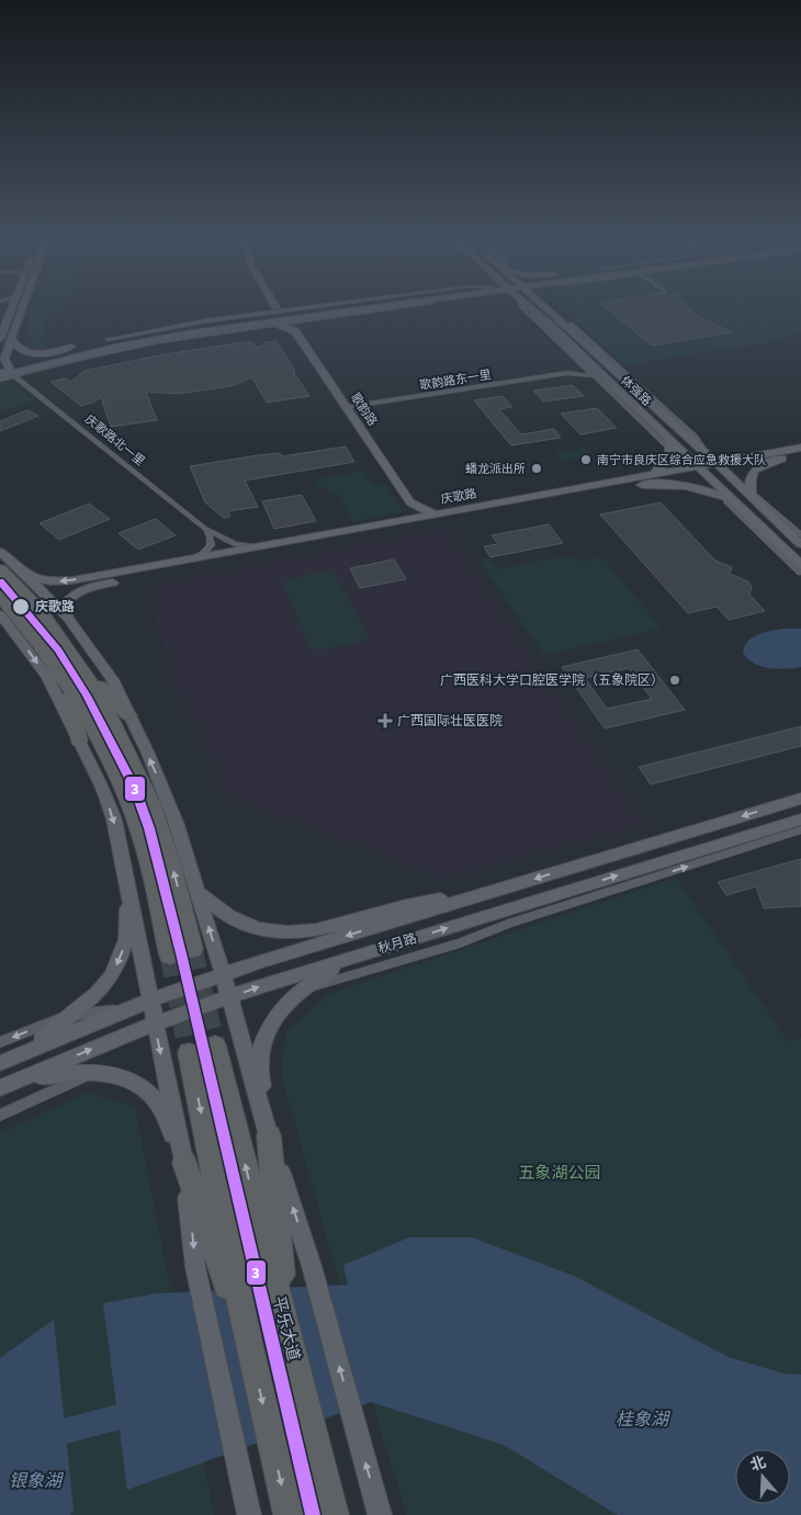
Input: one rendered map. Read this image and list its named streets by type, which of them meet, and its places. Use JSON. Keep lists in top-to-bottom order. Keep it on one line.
{"streets":{"highway":["平乐大道"],"main road":["体强路","歌韵路","庆歌路","秋月路"],"street":["歌韵路东一里","庆歌路北一里"]},"crossings":[["歌韵路东一里","体强路"],["歌韵路东一里","歌韵路"],["体强路","庆歌路"],["庆歌路北一里","庆歌路"]],"water":["桂象湖","银象湖"],"parks":["五象湖公园"],"places":{"other":["南宁市良庆区综合应急救援大队","蟠龙派出所","庆歌路","广西医科大学口腔医学院（五象院区）"],"health":["广西国际壮医医院"]},"lines":["transit line 3"],"north":"top"}
